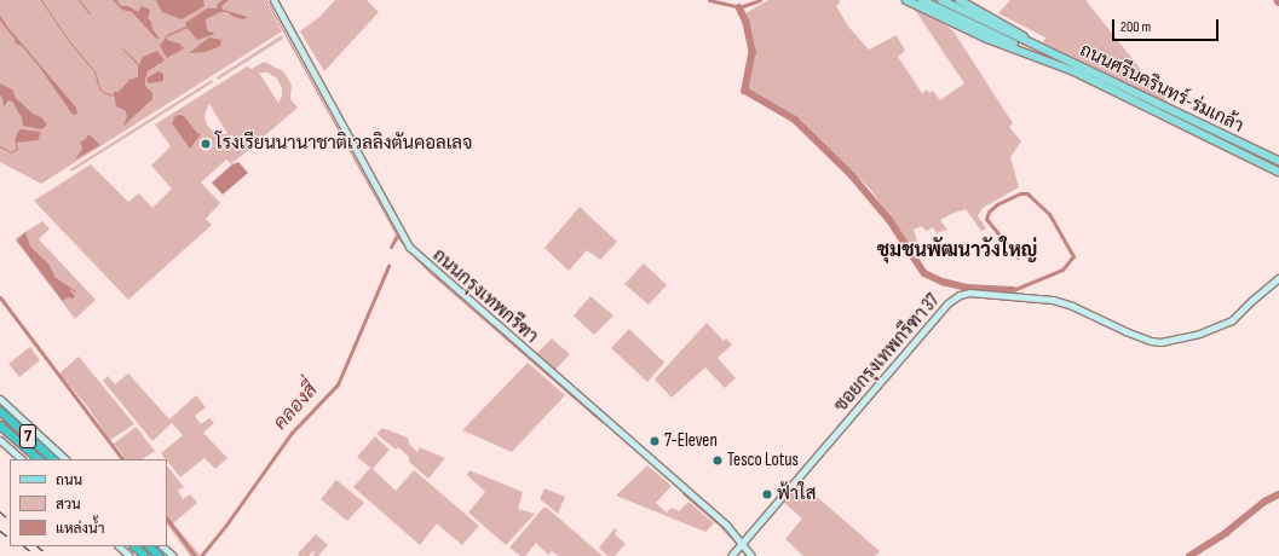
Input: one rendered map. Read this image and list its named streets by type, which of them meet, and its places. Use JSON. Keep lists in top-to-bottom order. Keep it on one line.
{"streets":{"highway":["7"],"main road":["ถนนศรีนครินทร์-ร่มเกล้า","ถนนกรุงเทพกรีฑา","ซอยกรุงเทพกรีฑา 37"]},"crossings":[["ถนนกรุงเทพกรีฑา","ซอยกรุงเทพกรีฑา 37"]],"districts":["ชุมชนพัฒนาวังใหญ่"],"water":["คลองสี่"],"places":["โรงเรียนนานาชาติเวลลิงตันคอลเลจ","7-Eleven","Tesco Lotus","ฟ้าใส"],"legend":["ถนน","สวน","แหล่งน้ำ"],"scale_bar":"200 m"}
